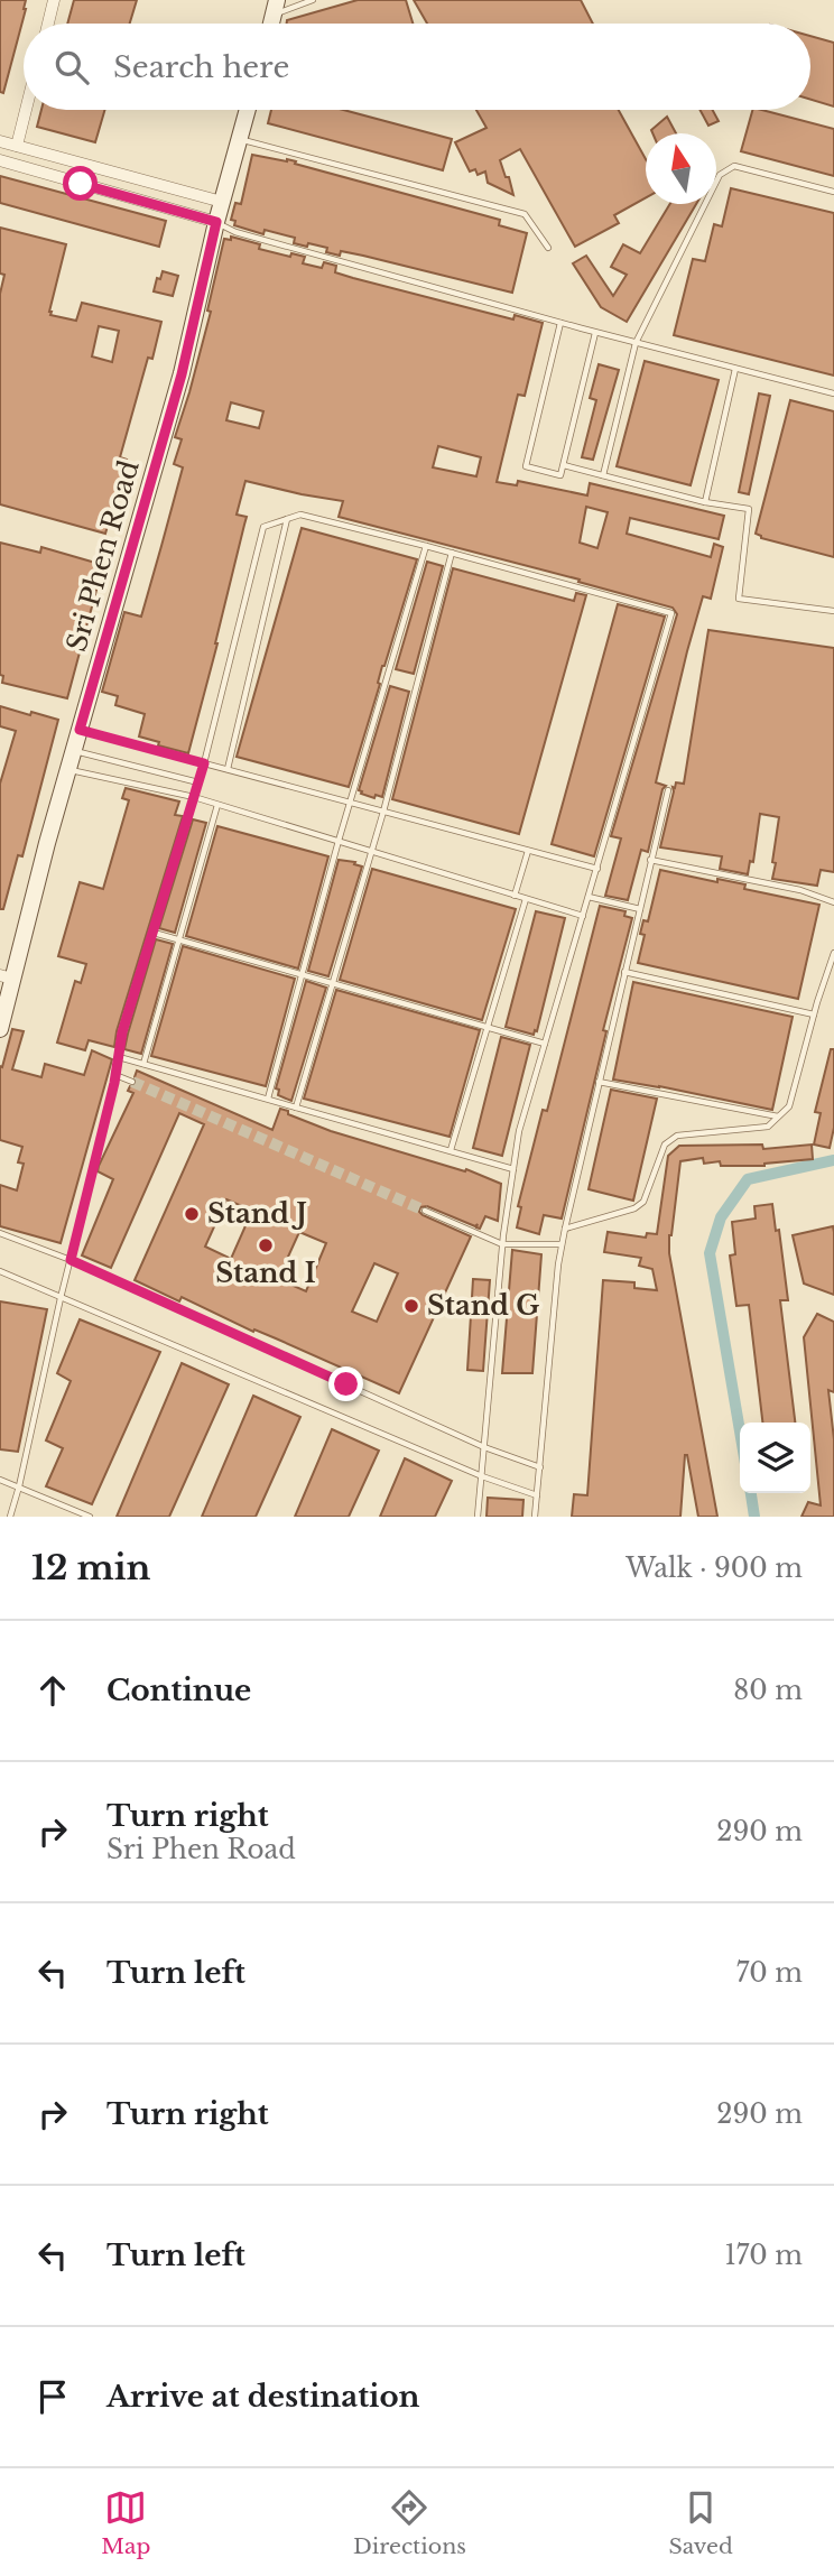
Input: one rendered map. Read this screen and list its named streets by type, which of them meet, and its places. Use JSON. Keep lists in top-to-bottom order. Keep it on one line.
{"streets":{"main road":["Sri Phen Road"]},"places":["Stand J","Stand I","Stand G"],"north":"top","page":{"search":"Search here","heading":["12 min","Walk · 900 m"],"list":[["Continue","80 m"],["Turn right","Sri Phen Road","290 m"],["Turn left","70 m"],["Turn right","290 m"],["Turn left","170 m"],"Arrive at destination"],"nav":["Map","Directions","Saved"]}}
